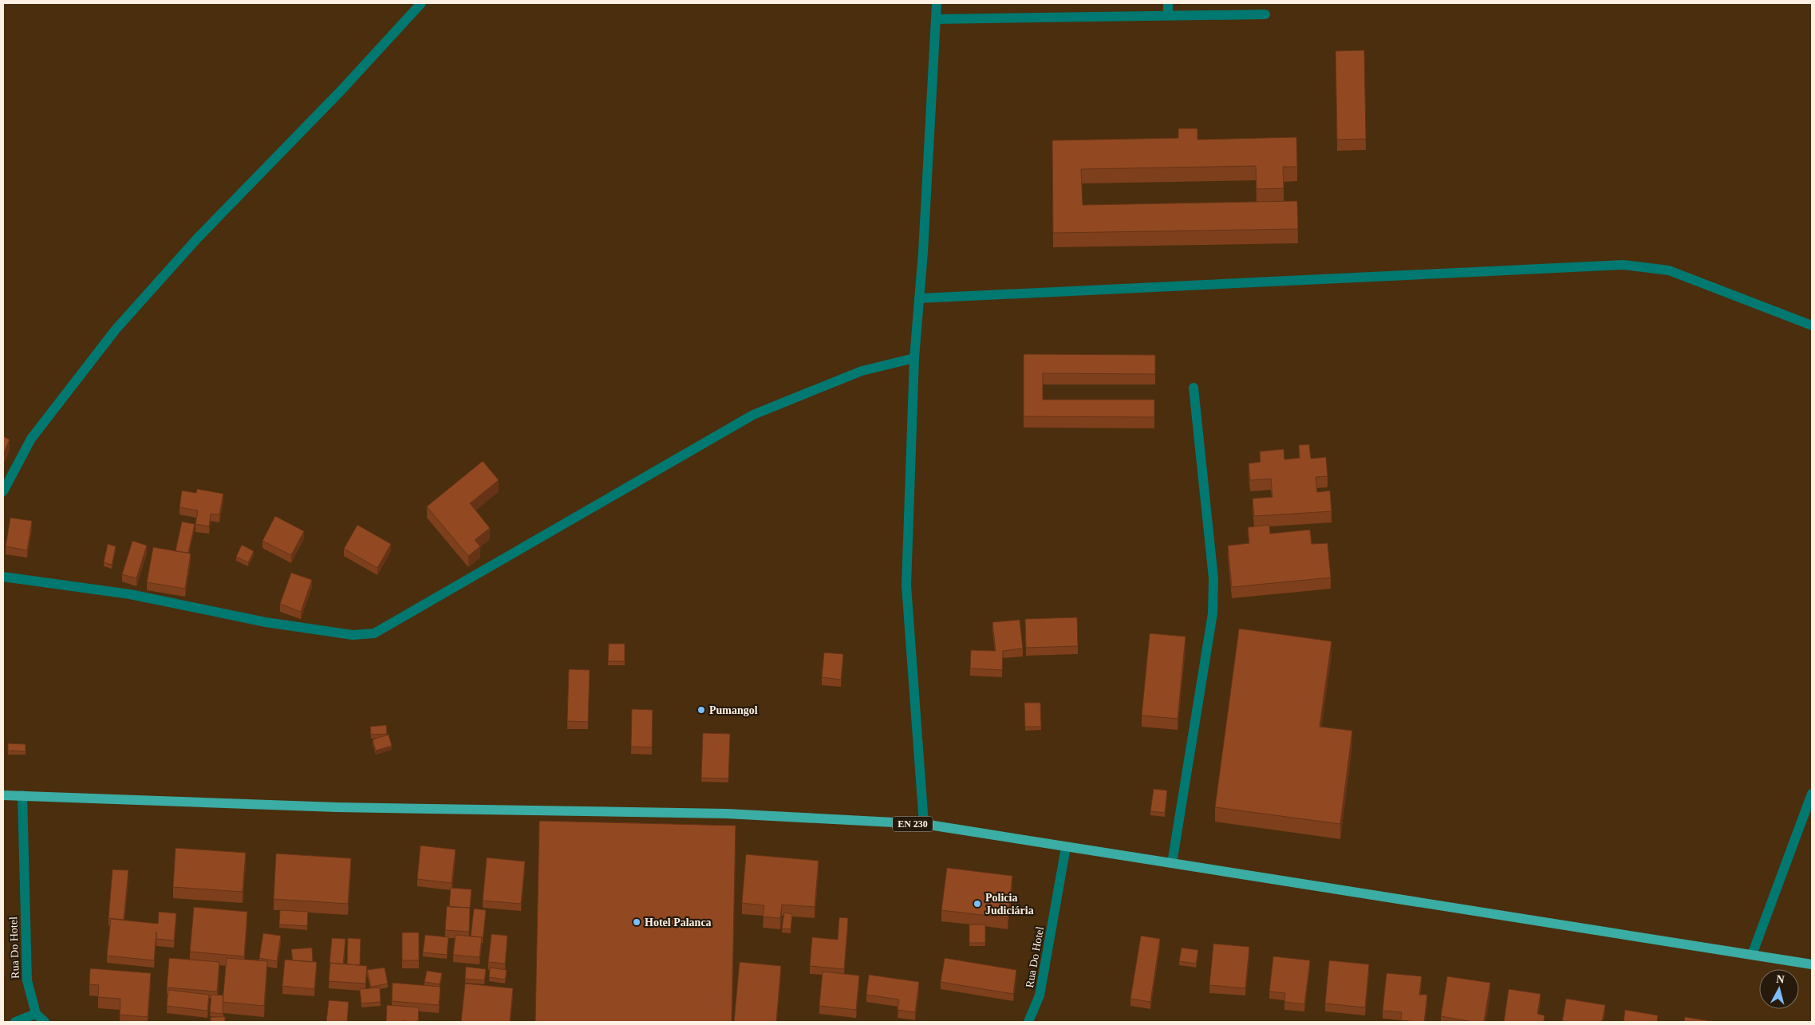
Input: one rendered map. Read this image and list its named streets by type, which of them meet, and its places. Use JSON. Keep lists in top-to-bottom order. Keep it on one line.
{"streets":{"main road":["EN 230"],"street":["Rua Do Hotel"]},"crossings":[["EN 230","Rua Do Hotel"]],"places":["Pumangol","Policia Judiciária","Hotel Palanca"],"north":"top"}
